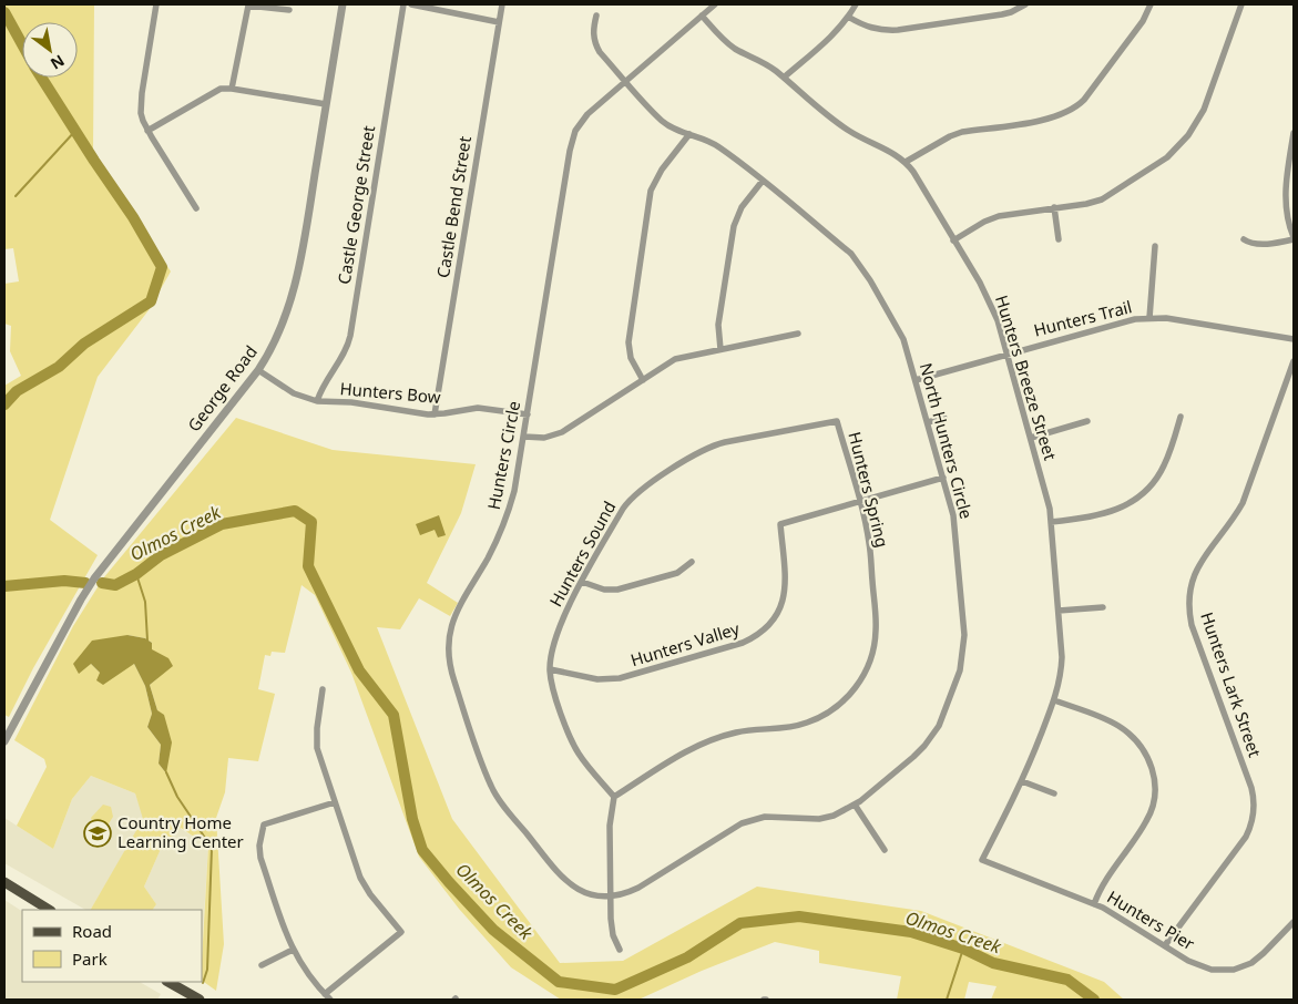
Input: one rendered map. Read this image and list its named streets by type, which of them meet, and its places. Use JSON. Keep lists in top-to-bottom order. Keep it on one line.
{"streets":{"street":["Castle George Street","Castle Bend Street","Hunters Trail","Hunters Breeze Street","George Road","Hunters Bow","North Hunters Circle","Hunters Circle","Hunters Spring","Hunters Sound","Hunters Valley","Hunters Lark Street","Hunters Pier"]},"crossings":[["Castle George Street","Hunters Bow"],["Castle Bend Street","Hunters Bow"],["Hunters Trail","Hunters Breeze Street"],["Hunters Trail","North Hunters Circle"],["Hunters Breeze Street","Hunters Circle"],["Hunters Breeze Street","Hunters Pier"],["George Road","Hunters Bow"],["Hunters Bow","Hunters Circle"],["North Hunters Circle","Hunters Circle"],["Hunters Spring","Hunters Sound"],["Hunters Spring","Hunters Valley"],["Hunters Sound","Hunters Valley"],["Hunters Lark Street","Hunters Pier"]],"water":["Olmos Creek"],"places":{"school or university":["Country Home Learning Center"]},"legend":["Road","Park"],"north":"bottom right"}
